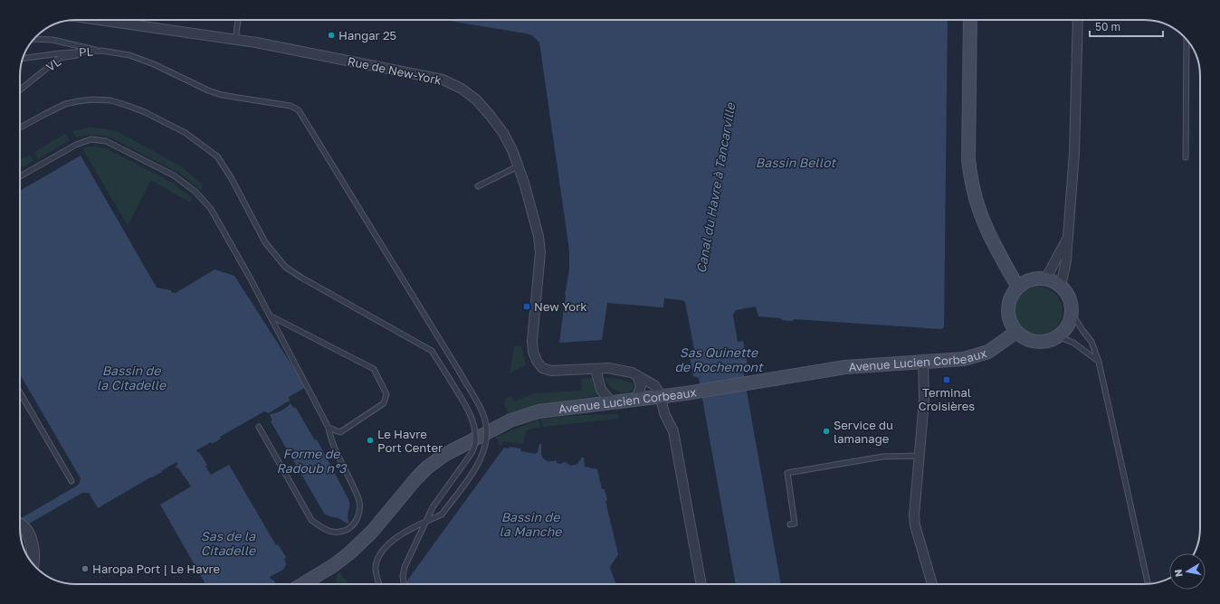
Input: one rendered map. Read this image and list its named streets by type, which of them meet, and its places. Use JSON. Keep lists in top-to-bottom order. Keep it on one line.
{"streets":{"main road":["Avenue Lucien Corbeaux"],"street":["Rue de New-York"],"lane":["PL","VL"]},"crossings":[["PL","VL"],["Rue de New-York","Avenue Lucien Corbeaux"]],"water":["Bassin Bellot","Canal du Havre à Tancarville","Sas Quinette de Rochemont","Bassin de la Citadelle","Forme de Radoub n°3","Bassin de la Manche","Sas de la Citadelle"],"places":{"other":["Hangar 25","Service du lamanage","Le Havre Port Center","Haropa Port | Le Havre"],"transit":["New York","Terminal Croisières"]},"scale_bar":"50 m","north":"left"}
